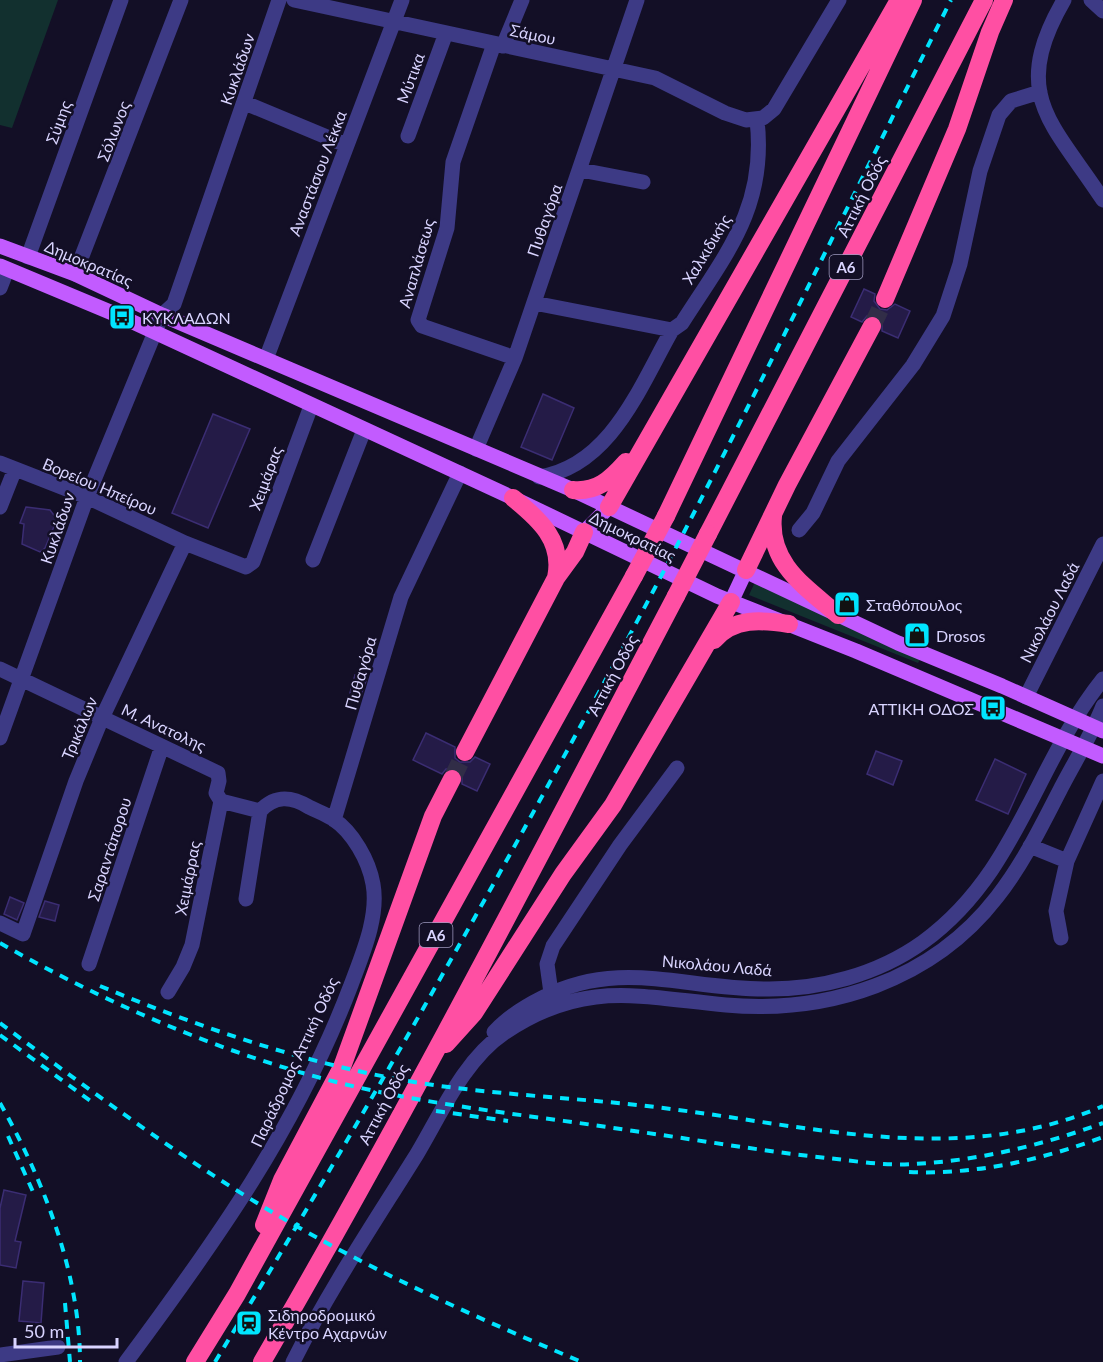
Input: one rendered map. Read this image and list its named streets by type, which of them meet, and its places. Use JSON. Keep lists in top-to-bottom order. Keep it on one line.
{"streets":{"highway":["Αττική Οδός","Α6"],"main road":["Δημοκρατίας"],"street":["Σάμου","Κυκλάδων","Μύτικα","Σύμης","Σόλωνος","Αναστάσιου Λέκκα","Πυθαγόρα","Χαλκιδικής","Αναπλάσεως","Χειμάρας","Βορείου Ηπείρου","Νικολάου Λαδά","Μ. Ανατολης","Τρικάλων","Σαραντάπορου","Χειμάρρας","Παράδρομος Αττική Οδός"]},"crossings":[["Σάμου","Μύτικα"],["Σάμου","Αναστάσιου Λέκκα"],["Σάμου","Πυθαγόρα"],["Σάμου","Χαλκιδικής"],["Σάμου","Αναπλάσεως"],["Κυκλάδων","Δημοκρατίας"],["Κυκλάδων","Βορείου Ηπείρου"],["Κυκλάδων","Μ. Ανατολης"],["Σύμης","Δημοκρατίας"],["Σόλωνος","Δημοκρατίας"],["Αναστάσιου Λέκκα","Δημοκρατίας"],["Πυθαγόρα","Δημοκρατίας"],["Πυθαγόρα","Αναπλάσεως"],["Πυθαγόρα","Παράδρομος Αττική Οδός"],["Χαλκιδικής","Δημοκρατίας"],["Δημοκρατίας","Χειμάρας"],["Δημοκρατίας","Νικολάου Λαδά"],["Χειμάρας","Βορείου Ηπείρου"],["Βορείου Ηπείρου","Τρικάλων"],["Μ. Ανατολης","Τρικάλων"],["Μ. Ανατολης","Σαραντάπορου"],["Μ. Ανατολης","Χειμάρρας"]],"places":{"bus stop":["ΚΥΚΛΑΔΩΝ","ΑΤΤΙΚΗ ΟΔΟΣ"],"shop":["Σταθόπουλος","Drosos"],"station":["Σιδηροδρομικό Κέντρο Αχαρνών"]},"scale_bar":"50 m"}
